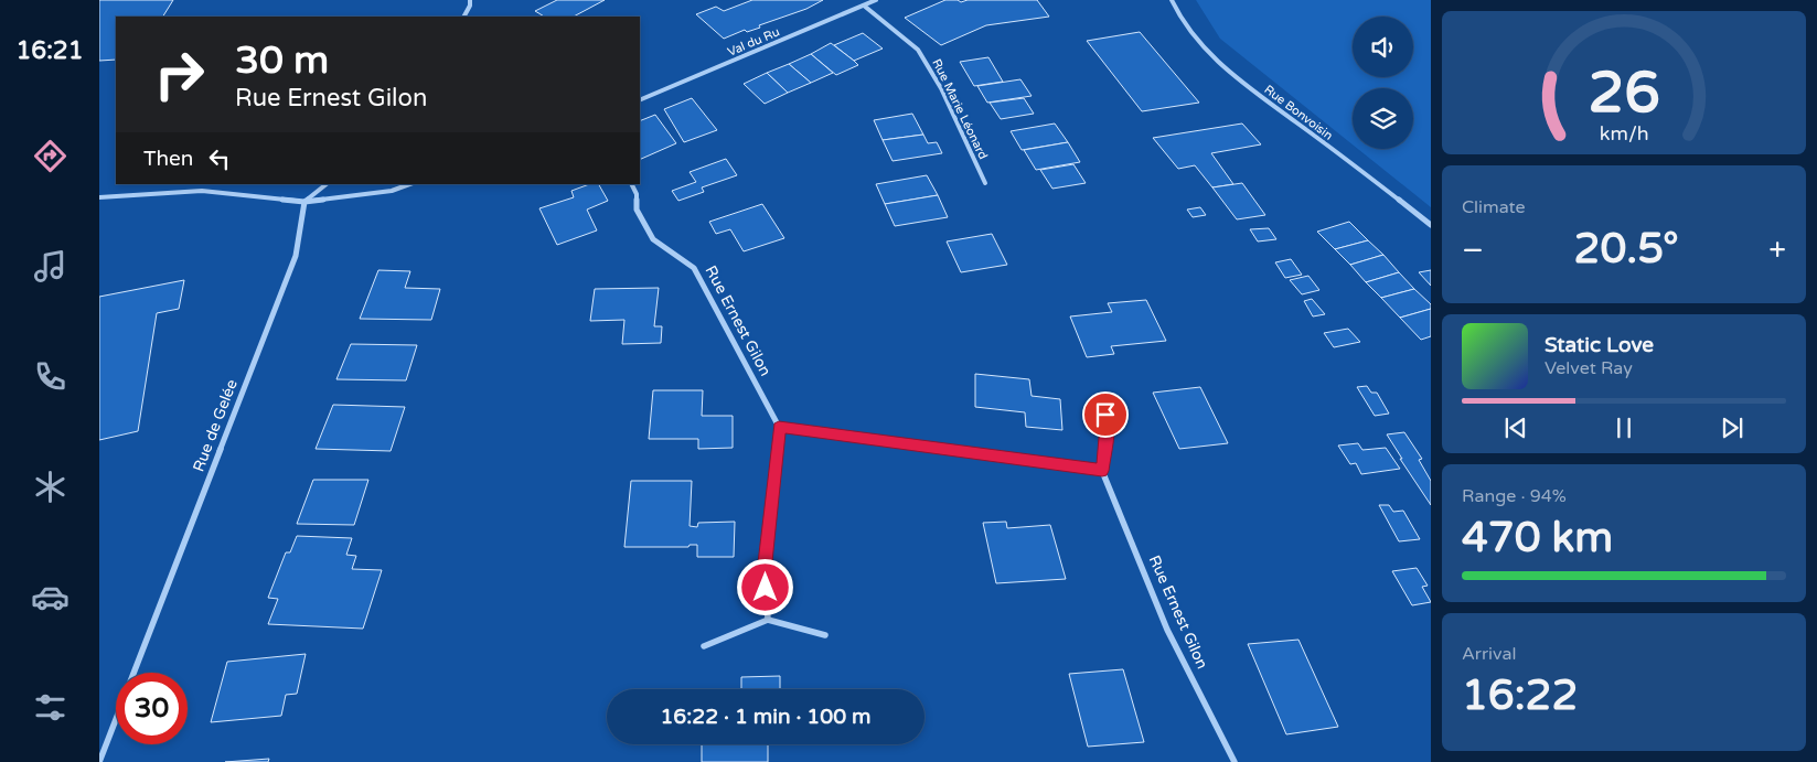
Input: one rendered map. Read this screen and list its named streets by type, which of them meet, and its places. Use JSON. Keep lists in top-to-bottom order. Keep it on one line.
{"streets":{"street":["Val du Ru","Rue Marie Léonard","Rue Bonvoisin","Rue Ernest Gilon","Rue de Gelée"]},"crossings":[["Val du Ru","Rue Marie Léonard"]],"page":{"tabs":"16:21","turn":["30 m","Rue Ernest Gilon"],"then":"Then","tile":["Climate",["Range · 94%","470 km"],["Arrival","16:22"]],"heat":["−","20.5°","+"],"song":["Static Love","Velvet Ray"],"limit":"30","trip":"16:22 · 1 min · 100 m","gauge":["26","km/h"]}}
